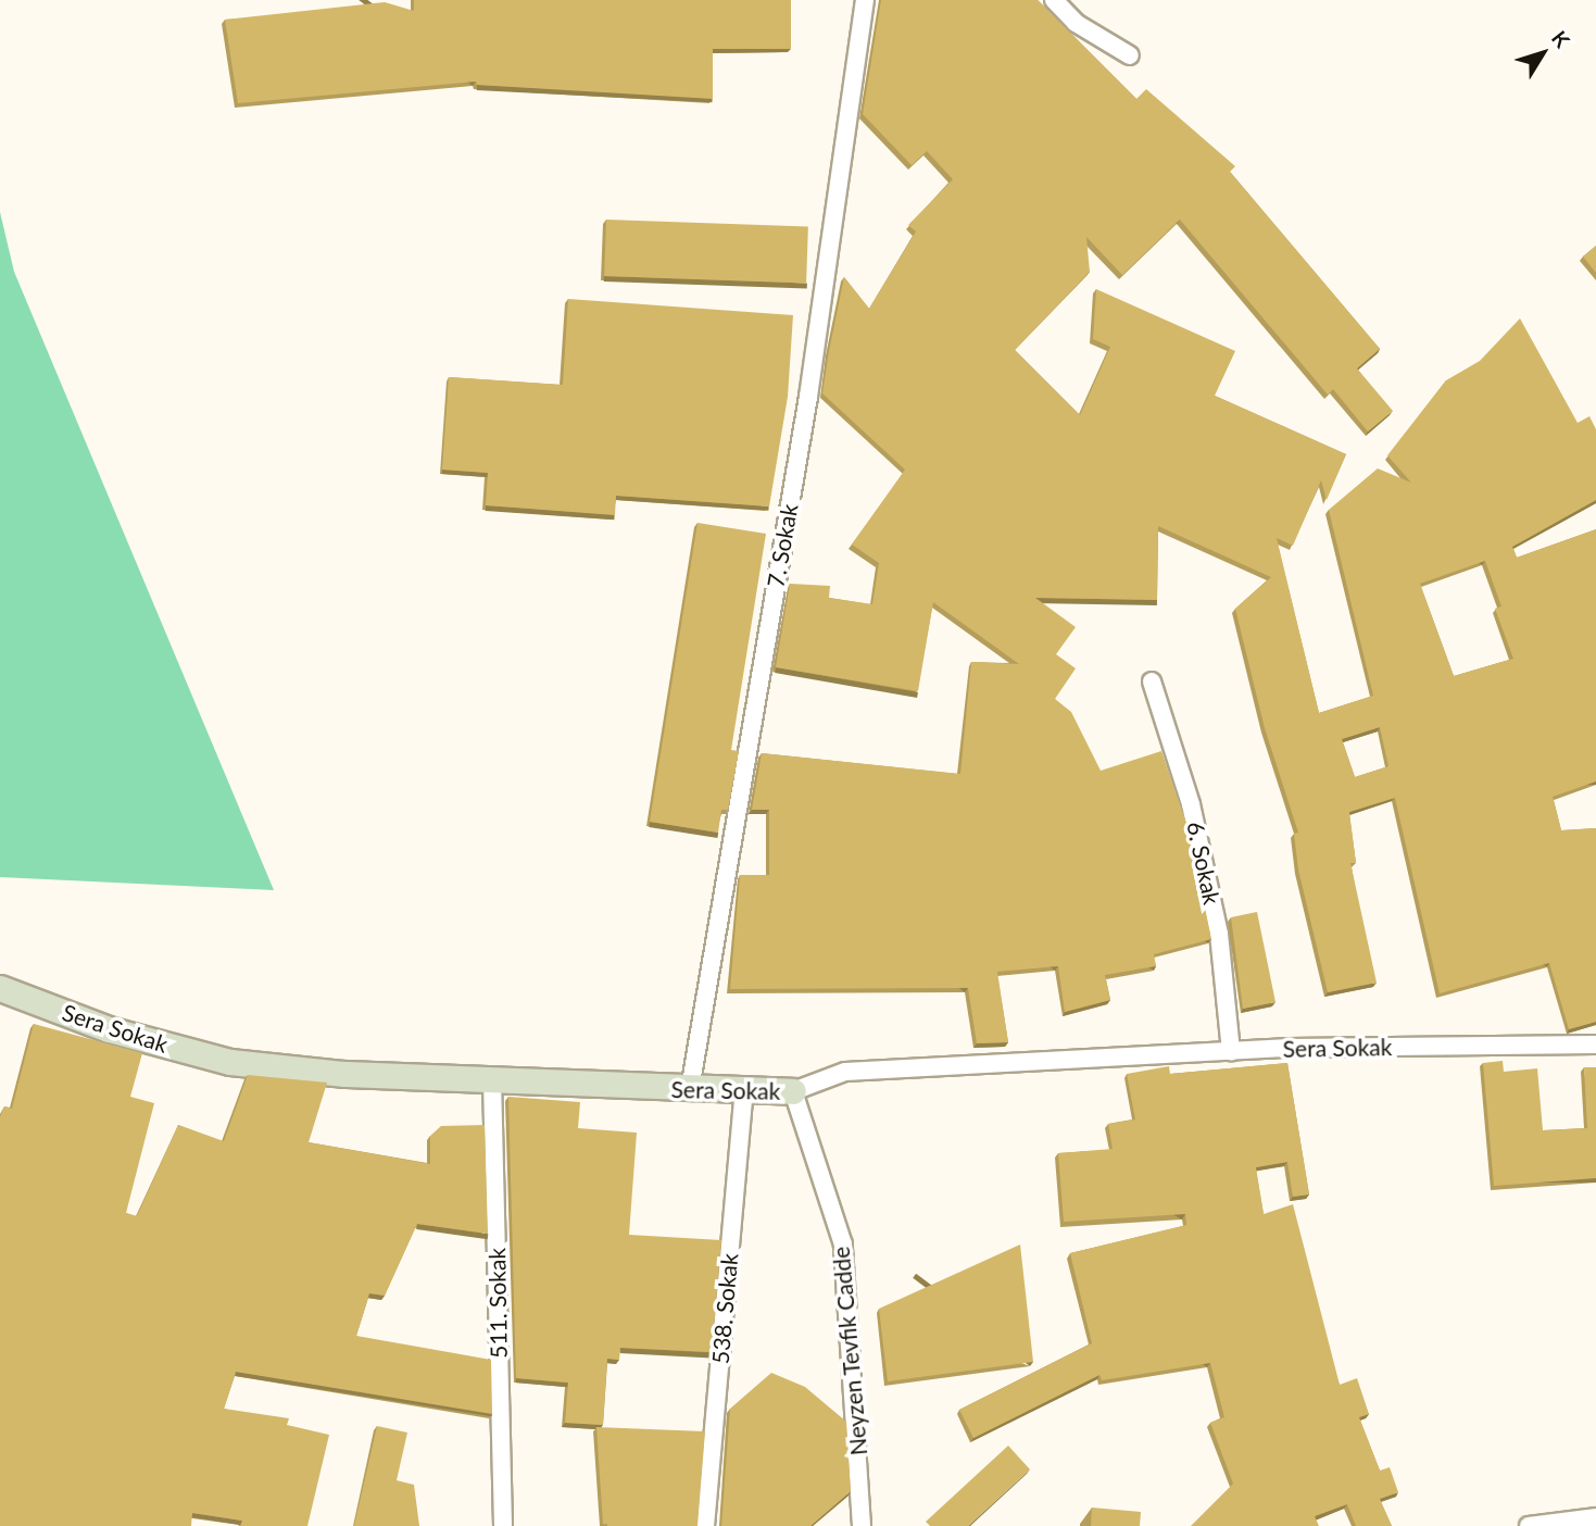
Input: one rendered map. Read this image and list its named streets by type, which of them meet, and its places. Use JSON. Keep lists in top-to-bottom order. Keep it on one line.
{"streets":{"street":["7. Sokak","6. Sokak","Sera Sokak","511. Sokak","538. Sokak","Neyzen Tevfik Cadde"]},"crossings":[["7. Sokak","Sera Sokak"],["6. Sokak","Sera Sokak"],["Sera Sokak","511. Sokak"],["Sera Sokak","538. Sokak"],["Sera Sokak","Neyzen Tevfik Cadde"]],"north":"top right"}
